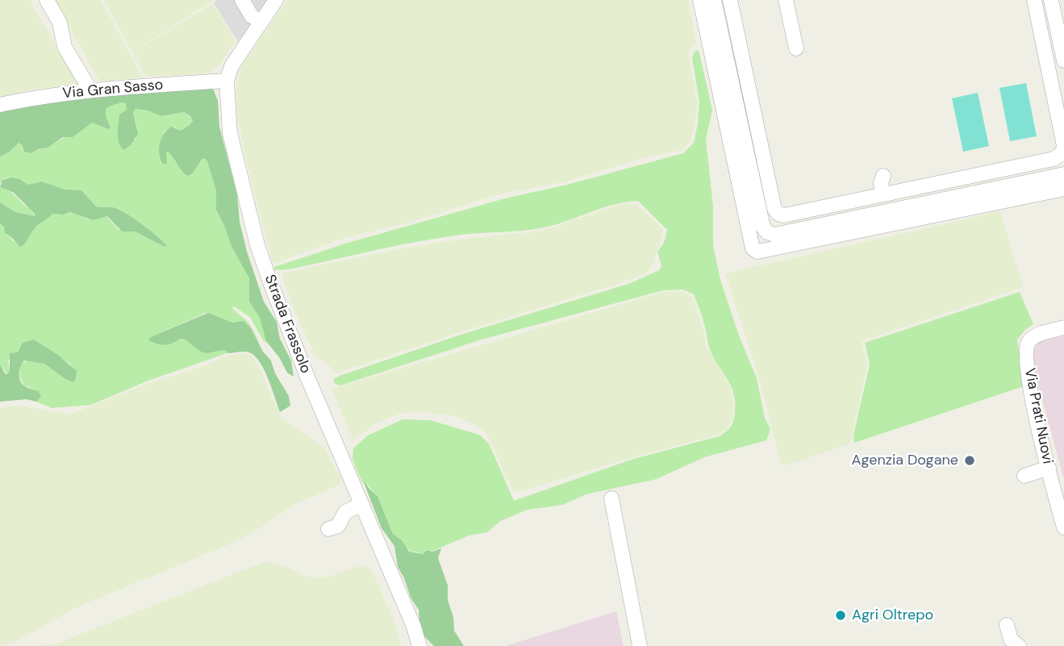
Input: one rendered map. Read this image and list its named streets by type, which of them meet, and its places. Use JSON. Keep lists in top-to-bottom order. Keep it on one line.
{"streets":{"street":["Via Gran Sasso","Strada Frassolo","Via Prati Nuovi"]},"crossings":[["Via Gran Sasso","Strada Frassolo"]],"places":["Agenzia Dogane","Agri Oltrepo"]}
